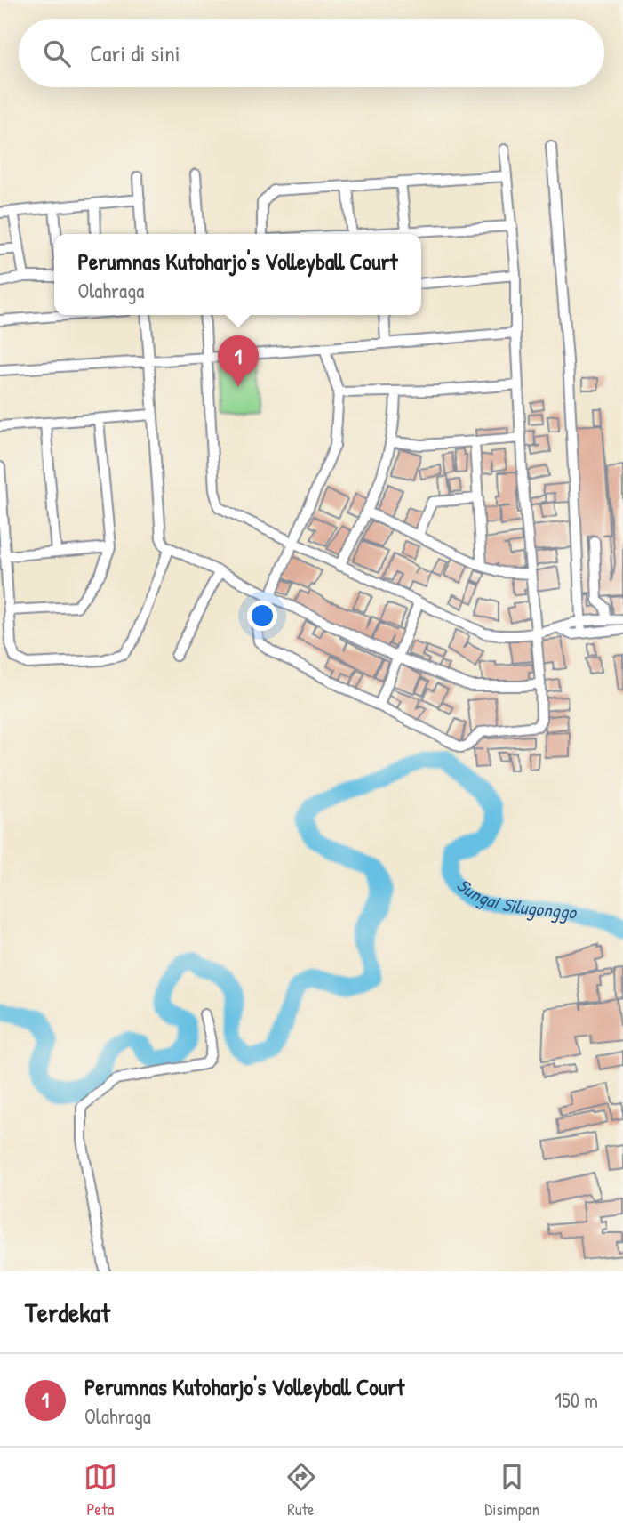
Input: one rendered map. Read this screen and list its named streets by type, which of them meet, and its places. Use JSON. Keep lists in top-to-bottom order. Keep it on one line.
{"water":["Sungai Silugonggo"],"page":{"search":"Cari di sini","popup":["Perumnas Kutoharjo's Volleyball Court","Olahraga"],"pins":"1","heading":"Terdekat","list":[{"mark":"1","name":"Perumnas Kutoharjo's Volleyball Court","note":"Olahraga","value":"150 m"}],"nav":["Peta","Rute","Disimpan"]}}
